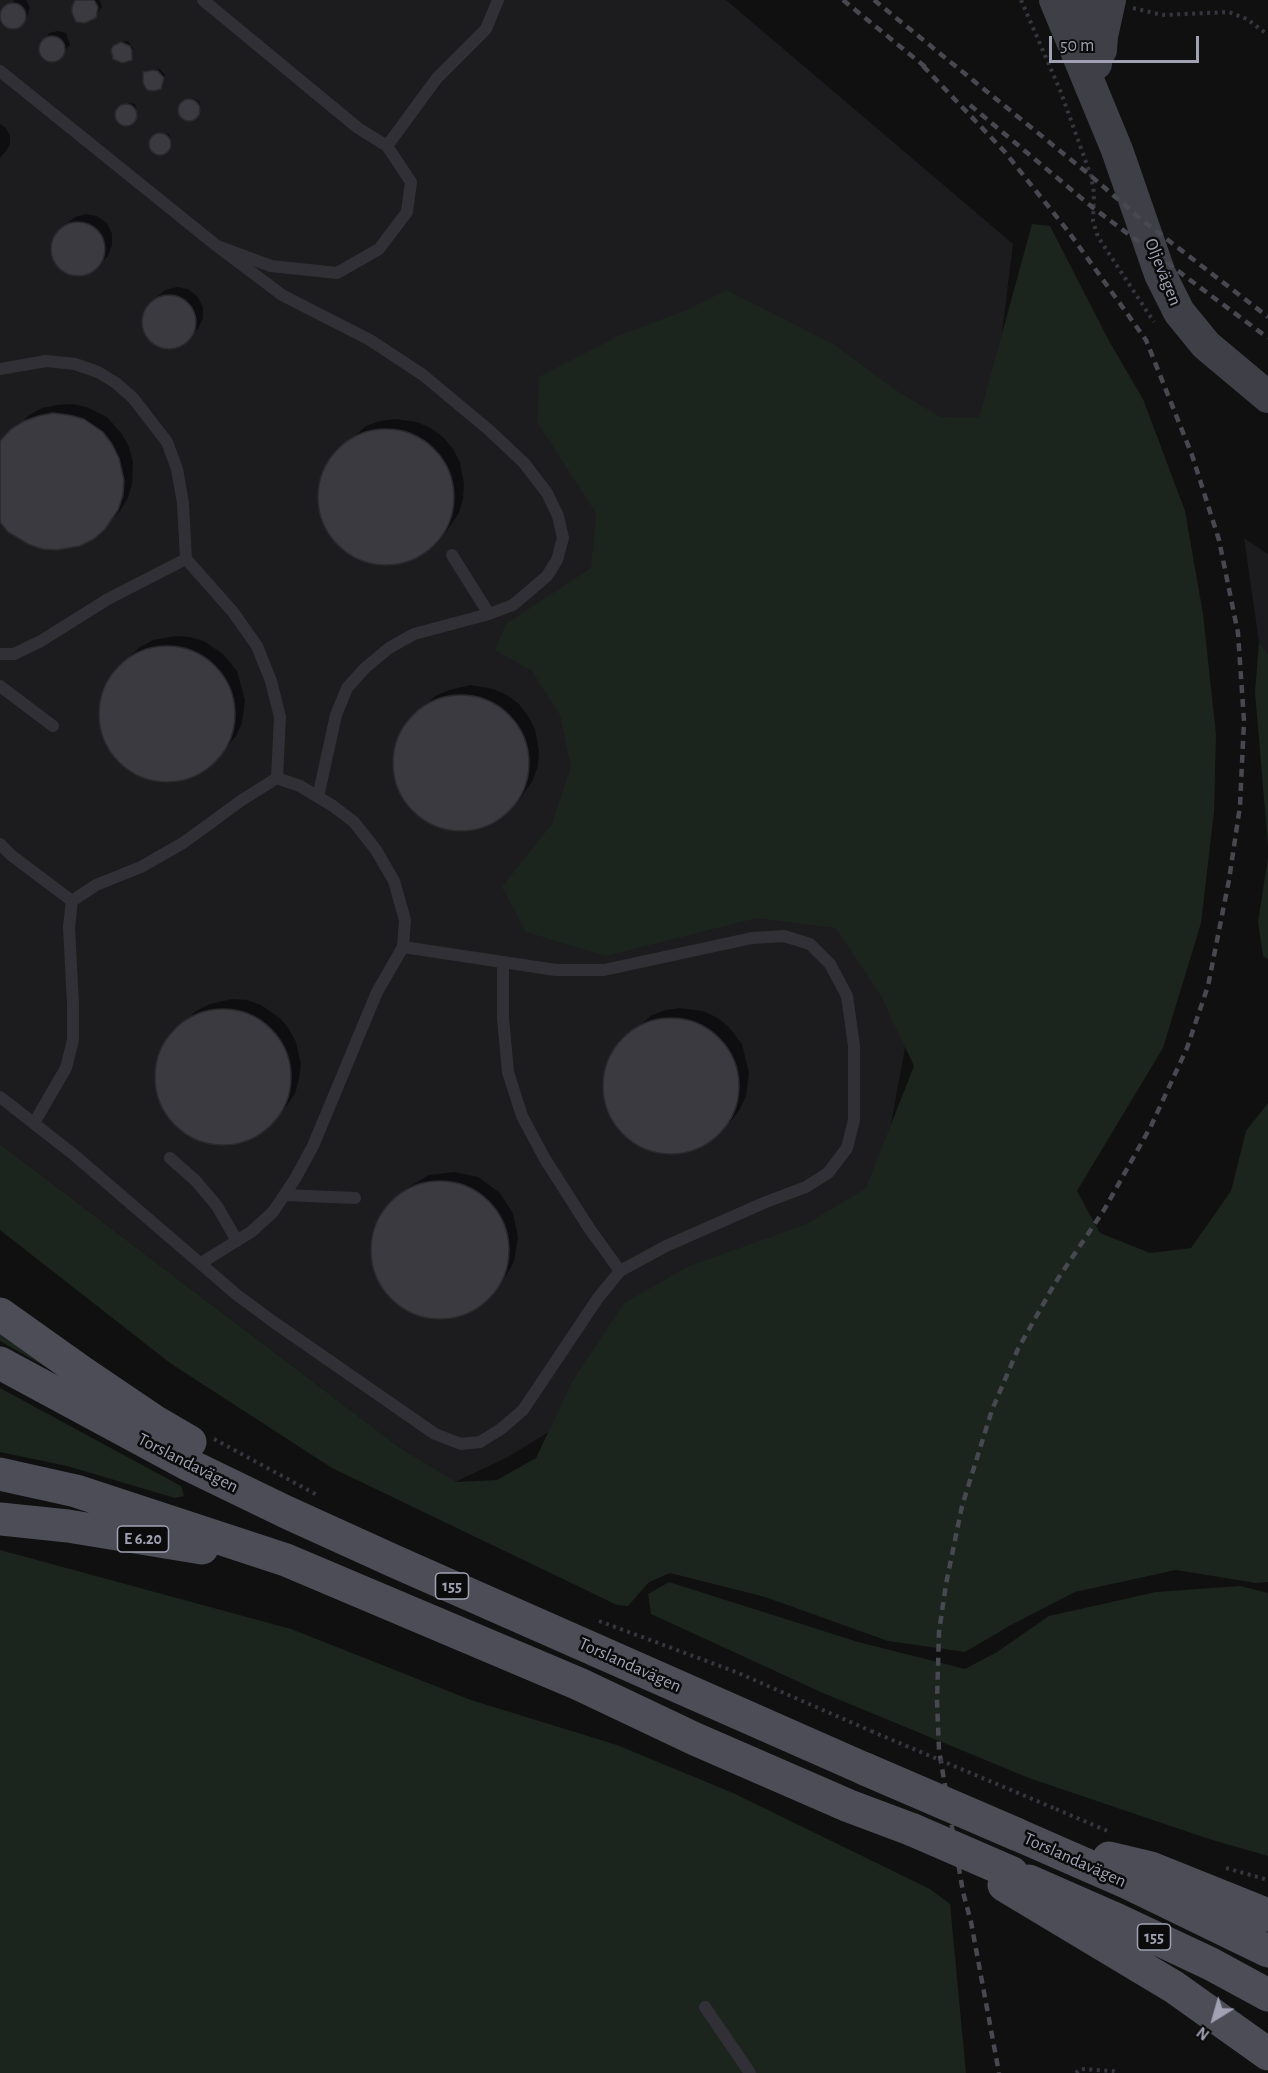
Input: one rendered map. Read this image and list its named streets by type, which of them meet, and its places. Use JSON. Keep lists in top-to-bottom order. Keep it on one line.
{"streets":{"main road":["Torslandavägen","E 6.20","155"],"street":["Oljevägen"]},"crossings":[["Torslandavägen","E 6.20"],["Torslandavägen","155"]],"scale_bar":"50 m","north":"bottom left"}
